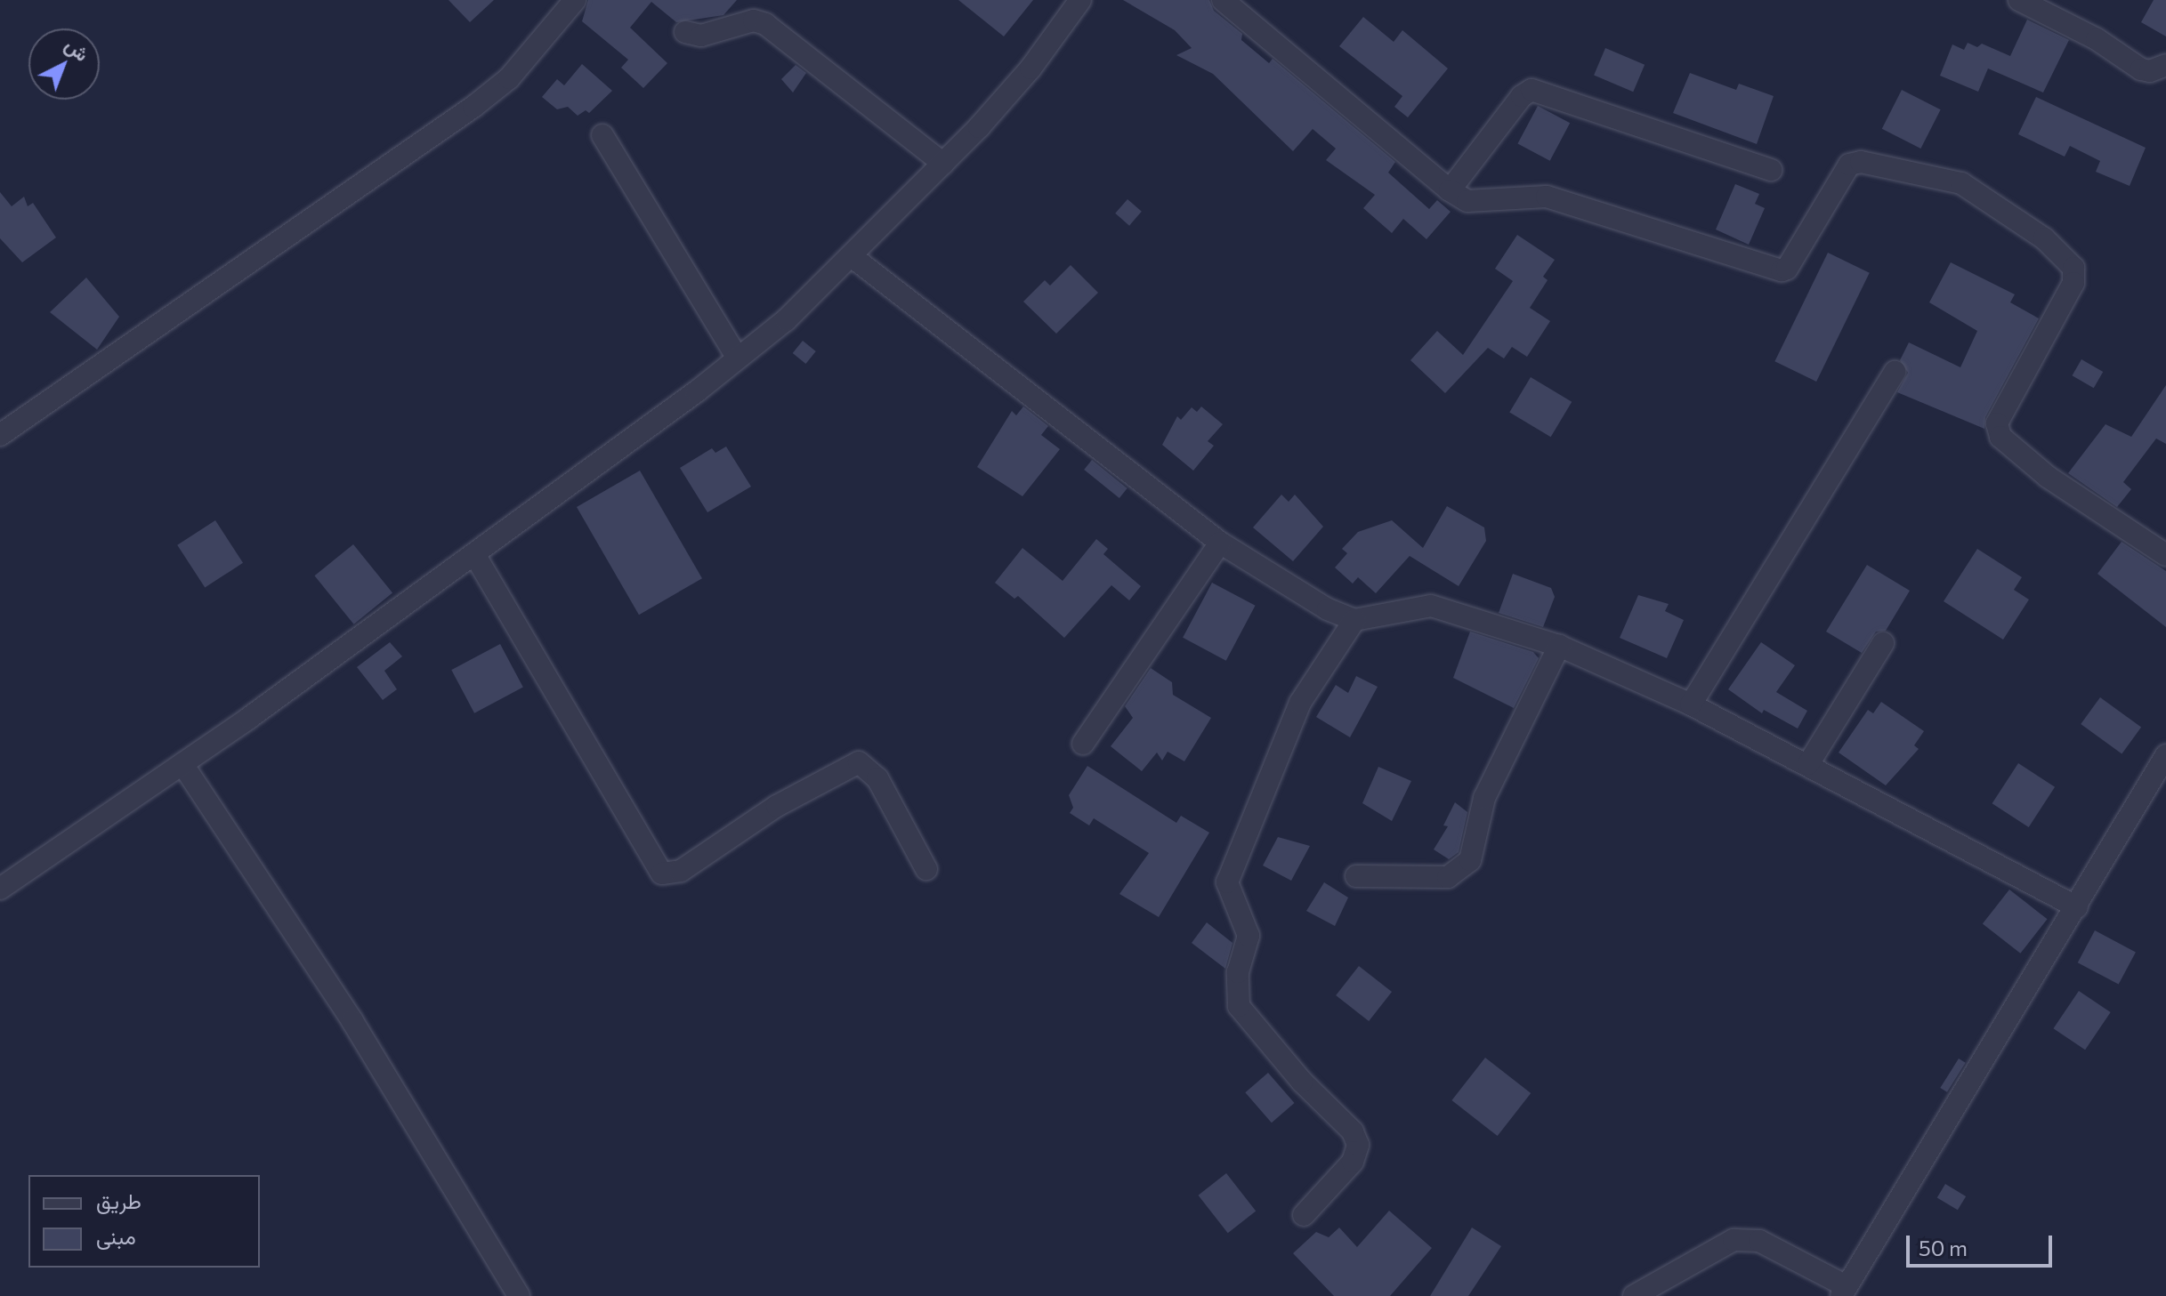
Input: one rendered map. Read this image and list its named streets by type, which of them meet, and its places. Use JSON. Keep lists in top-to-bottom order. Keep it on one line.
{"legend":["طريق","مبنى"],"scale_bar":"50 m","north":"top right"}
